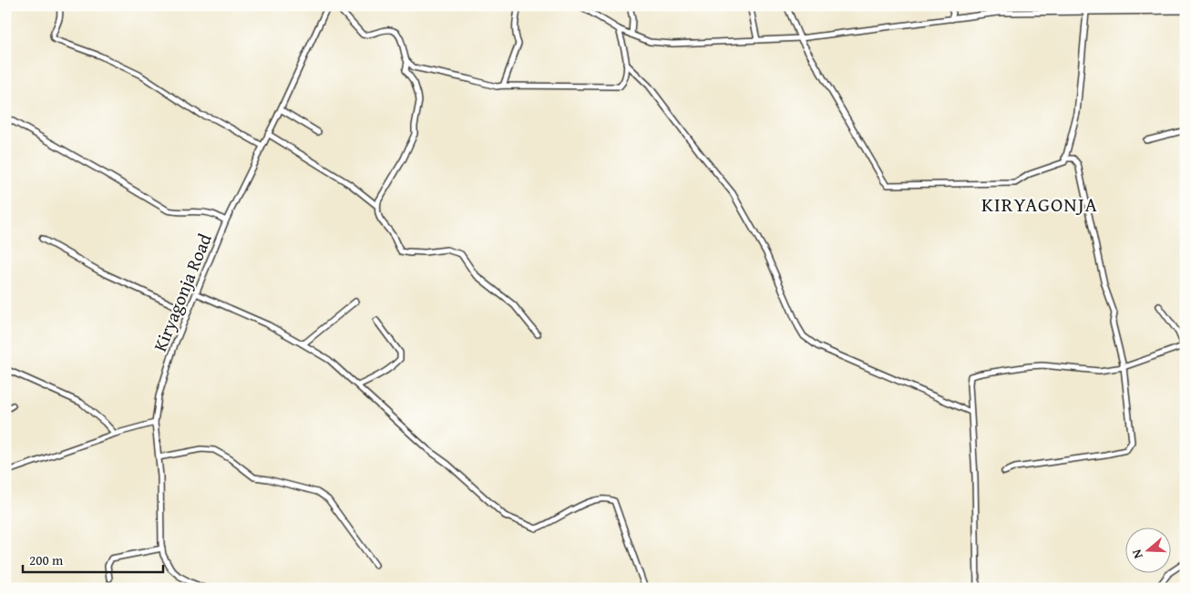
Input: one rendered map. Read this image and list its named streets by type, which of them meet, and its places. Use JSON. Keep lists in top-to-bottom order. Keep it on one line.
{"streets":{"street":["Kiryagonja Road"]},"districts":["KIRYAGONJA"],"scale_bar":"200 m","north":"left"}
